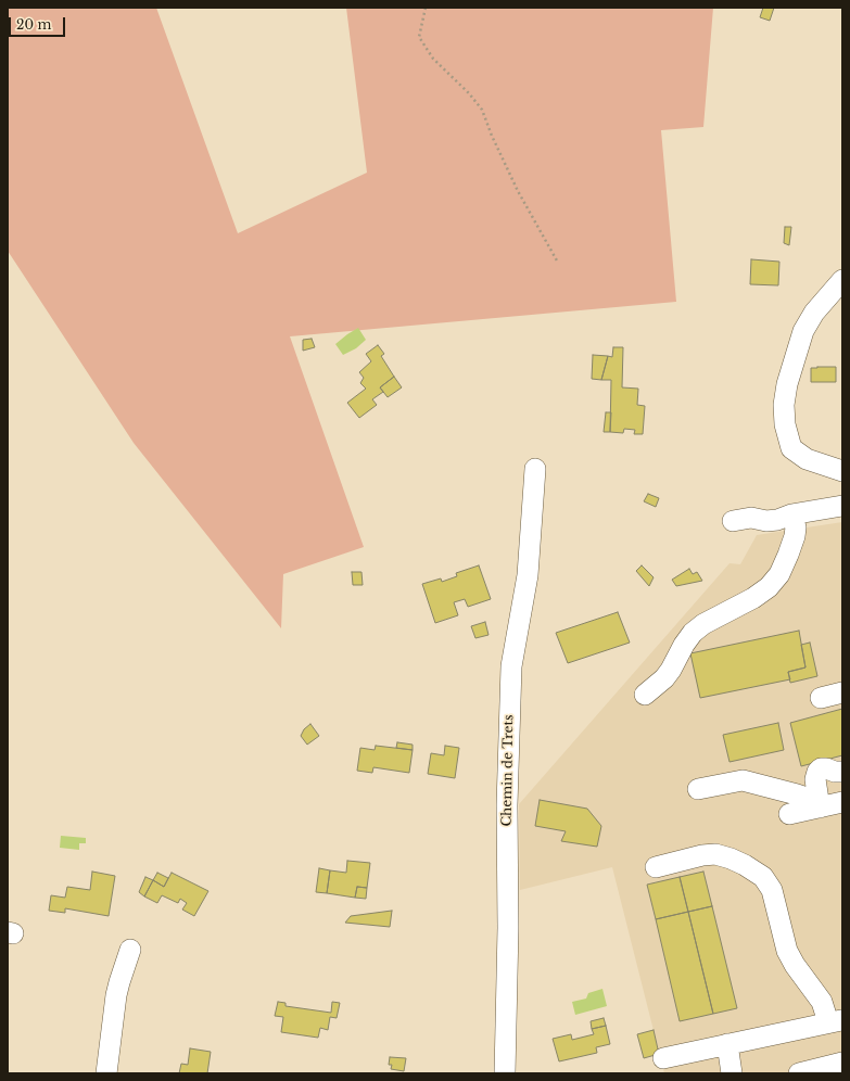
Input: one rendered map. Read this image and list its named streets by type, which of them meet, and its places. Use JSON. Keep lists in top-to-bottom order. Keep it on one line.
{"streets":{"street":["Chemin de Trets"]},"scale_bar":"20 m"}
